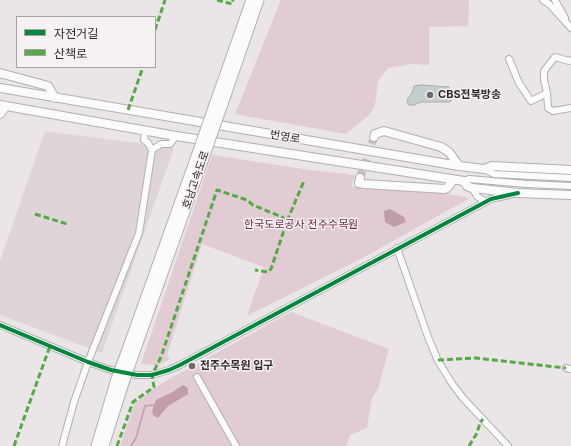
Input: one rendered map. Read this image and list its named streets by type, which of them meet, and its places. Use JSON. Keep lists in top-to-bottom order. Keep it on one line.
{"streets":{"highway":["호남고속도로"],"main road":["번영로"]},"parks":["한국도로공사 전주수목원"],"places":["CBS전북방송","전주수목원 입구"],"legend":["자전거길","산책로"]}
